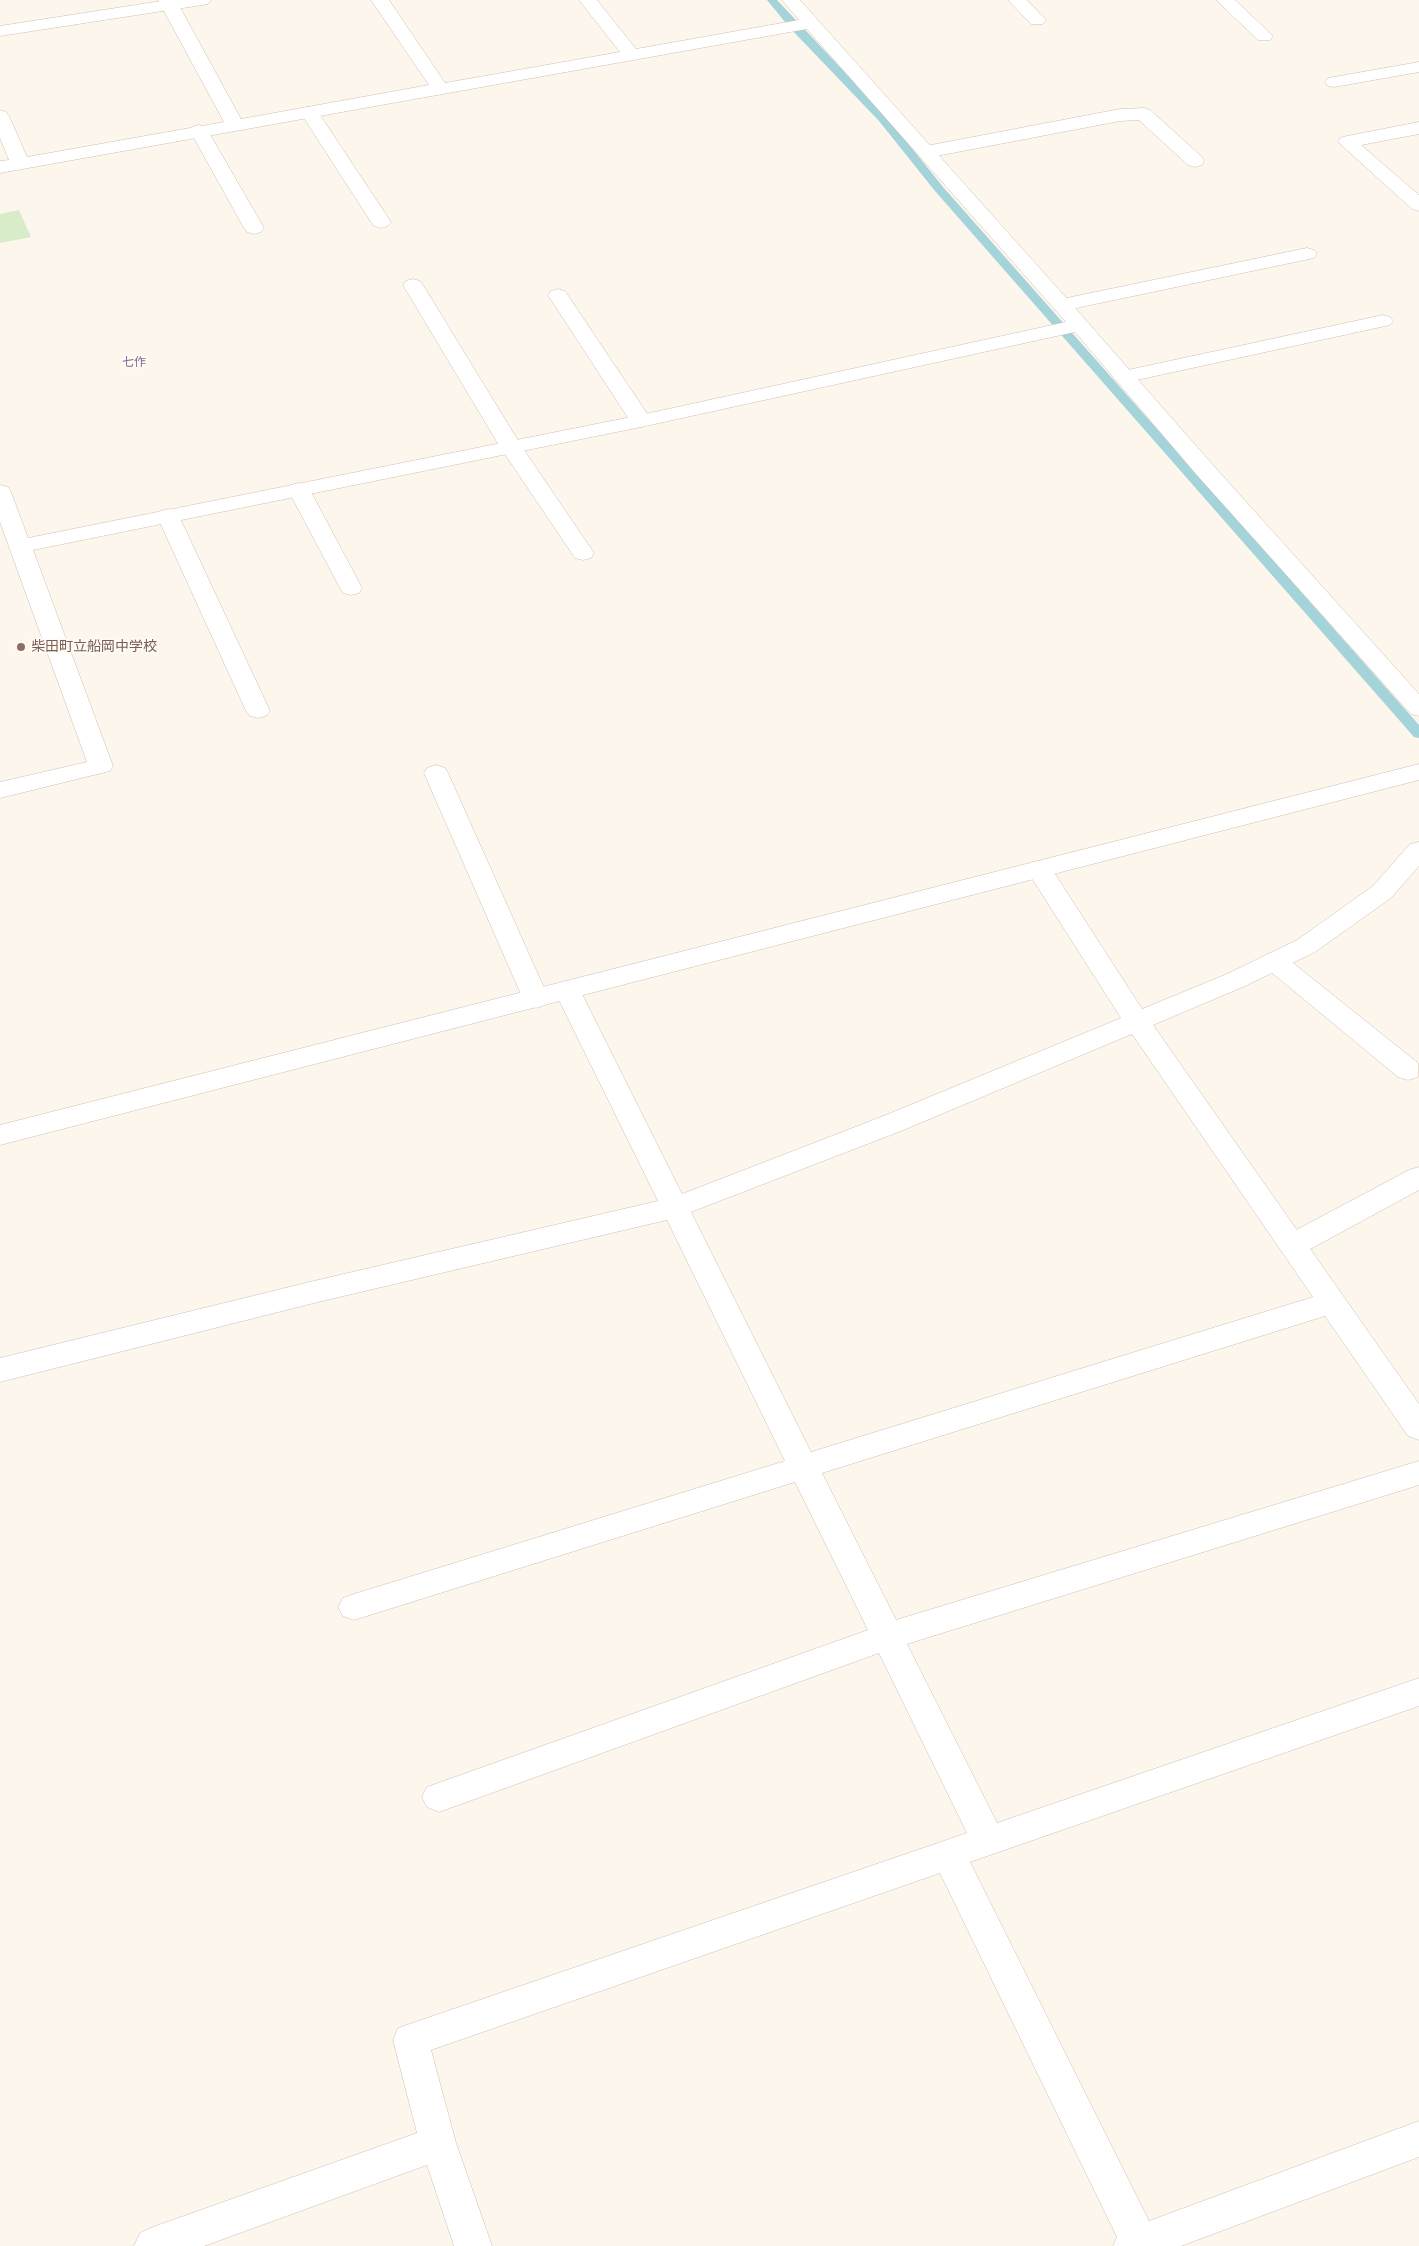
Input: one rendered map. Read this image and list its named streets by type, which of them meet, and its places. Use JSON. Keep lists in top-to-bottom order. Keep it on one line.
{"districts":["七作"],"places":["柴田町立船岡中学校"]}
